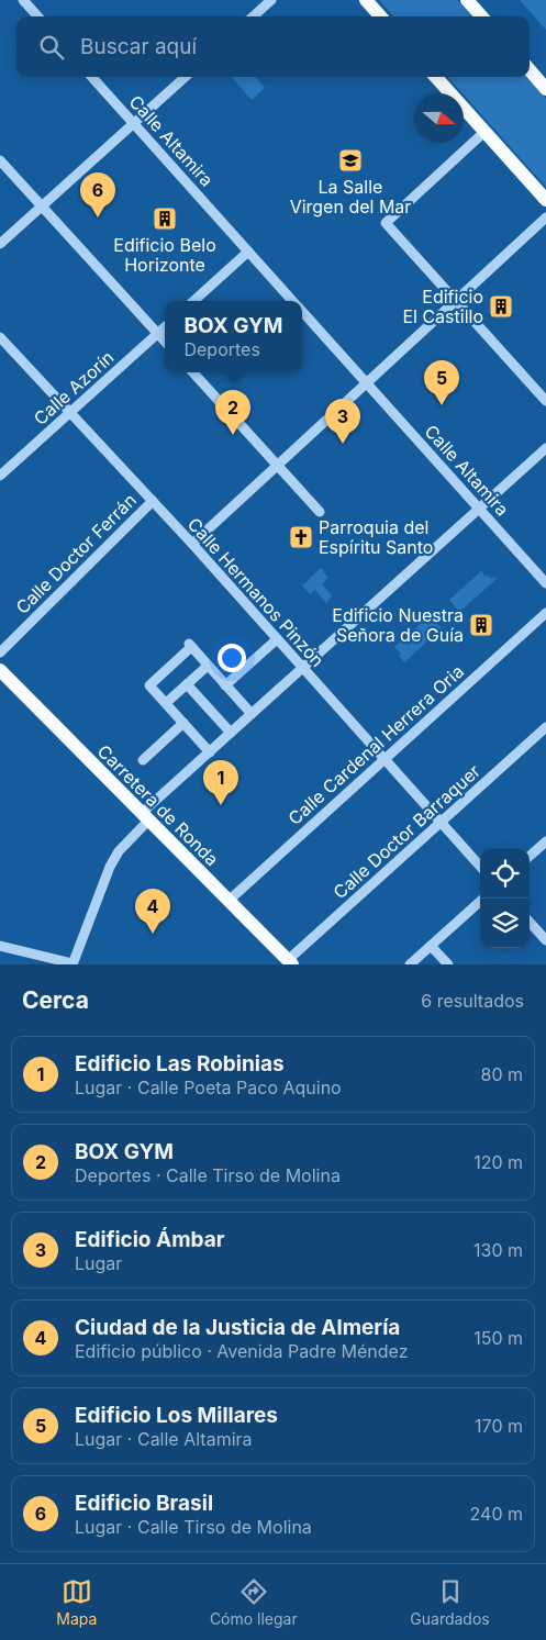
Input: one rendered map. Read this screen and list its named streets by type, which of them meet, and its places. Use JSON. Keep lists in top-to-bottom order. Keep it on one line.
{"streets":{"main road":["Carretera de Ronda"],"street":["Calle Altamira","Calle Azorín","Calle Doctor Ferrán","Calle Hermanos Pinzón","Calle Cardenal Herrera Oria","Calle Doctor Barraquer"]},"crossings":[["Calle Azorín","Calle Hermanos Pinzón"],["Calle Doctor Ferrán","Calle Hermanos Pinzón"],["Calle Hermanos Pinzón","Calle Cardenal Herrera Oria"],["Calle Hermanos Pinzón","Calle Doctor Barraquer"],["Calle Cardenal Herrera Oria","Carretera de Ronda"],["Carretera de Ronda","Calle Doctor Barraquer"]],"places":{"school or university":["La Salle Virgen del Mar"],"building":["Edificio Belo Horizonte","Edificio El Castillo","Edificio Nuestra Señora de Guía"],"church":["Parroquia del Espíritu Santo"]},"north":"right","page":{"search":"Buscar aquí","pins":["6","5","2","3","1","4"],"popup":["BOX GYM","Deportes"],"heading":["Cerca","6 resultados"],"list":[{"mark":"1","name":"Edificio Las Robinias","note":"Lugar · Calle Poeta Paco Aquino","value":"80 m"},{"mark":"2","name":"BOX GYM","note":"Deportes · Calle Tirso de Molina","value":"120 m"},{"mark":"3","name":"Edificio Ámbar","note":"Lugar","value":"130 m"},{"mark":"4","name":"Ciudad de la Justicia de Almería","note":"Edificio público · Avenida Padre Méndez","value":"150 m"},{"mark":"5","name":"Edificio Los Millares","note":"Lugar · Calle Altamira","value":"170 m"},{"mark":"6","name":"Edificio Brasil","note":"Lugar · Calle Tirso de Molina","value":"240 m"}],"nav":["Mapa","Cómo llegar","Guardados"]}}
